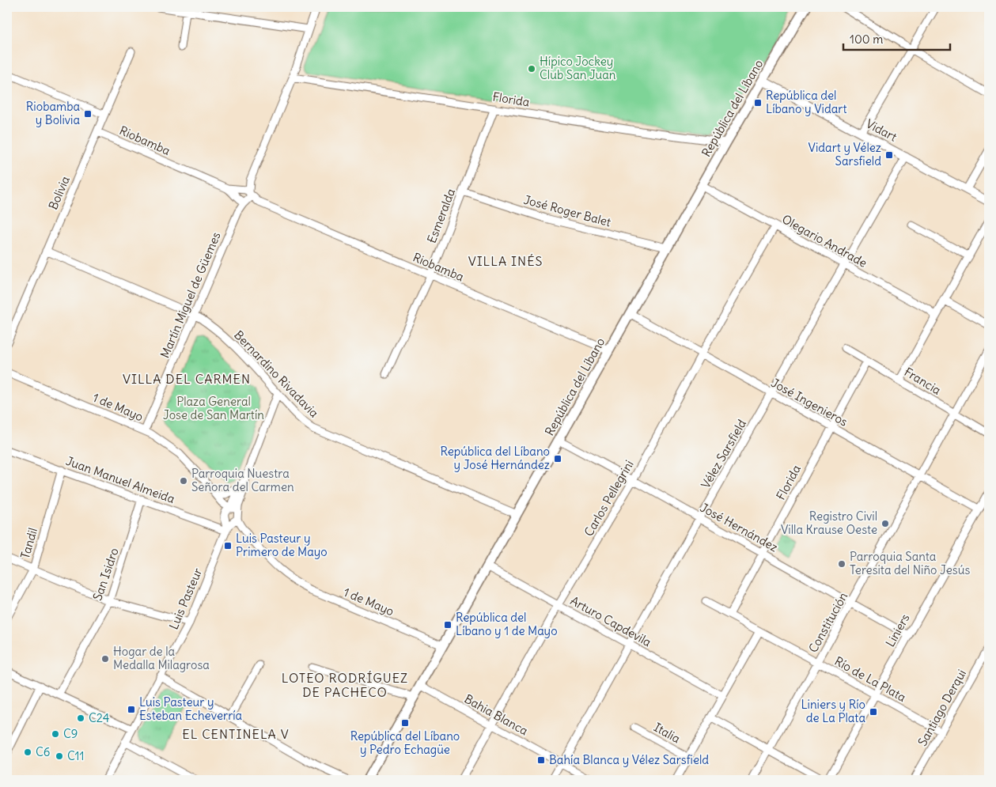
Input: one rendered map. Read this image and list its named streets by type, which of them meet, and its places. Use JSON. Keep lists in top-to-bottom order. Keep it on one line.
{"streets":{"main road":["República del Líbano"],"street":["Florida","Vidart","Riobamba","Bolivia","José Roger Balet","Esmeralda","Olegario Andrade","Martín Miguel de Güemes","Bernardino Rivadavia","Francia","José Ingenieros","1 de Mayo","Vélez Sarsfield","Juan Manuel Almeida","Carlos Pellegrini","José Hernández","Tandil","San Isidro","Luis Pasteur","Arturo Capdevila","Constitución","Liniers","Río de La Plata","Santiago Derqui","Bahia Blanca","Italia"]},"crossings":[["Florida","República del Líbano"],["Florida","Esmeralda"],["Florida","Francia"],["Florida","José Ingenieros"],["Florida","José Hernández"],["Florida","Río de La Plata"],["República del Líbano","Vidart"],["República del Líbano","Riobamba"],["República del Líbano","José Roger Balet"],["República del Líbano","Olegario Andrade"],["República del Líbano","Bernardino Rivadavia"],["República del Líbano","José Ingenieros"],["República del Líbano","1 de Mayo"],["República del Líbano","José Hernández"],["República del Líbano","Arturo Capdevila"],["República del Líbano","Bahia Blanca"],["Vidart","Vélez Sarsfield"],["Riobamba","Bolivia"],["Riobamba","Esmeralda"],["Riobamba","Martín Miguel de Güemes"],["Bolivia","Bernardino Rivadavia"],["José Roger Balet","Esmeralda"],["Olegario Andrade","Vélez Sarsfield"],["Olegario Andrade","Carlos Pellegrini"],["Martín Miguel de Güemes","Bernardino Rivadavia"],["Martín Miguel de Güemes","1 de Mayo"],["Bernardino Rivadavia","Luis Pasteur"],["Francia","Constitución"],["José Ingenieros","Vélez Sarsfield"],["José Ingenieros","Carlos Pellegrini"],["José Ingenieros","Constitución"],["José Ingenieros","Liniers"],["1 de Mayo","Juan Manuel Almeida"],["1 de Mayo","Luis Pasteur"],["Vélez Sarsfield","José Hernández"],["Vélez Sarsfield","Arturo Capdevila"],["Vélez Sarsfield","Bahia Blanca"],["Juan Manuel Almeida","Tandil"],["Juan Manuel Almeida","San Isidro"],["Juan Manuel Almeida","Luis Pasteur"],["Carlos Pellegrini","José Hernández"],["Carlos Pellegrini","Arturo Capdevila"],["Carlos Pellegrini","Bahia Blanca"],["José Hernández","Constitución"],["José Hernández","Liniers"],["Constitución","Río de La Plata"],["Liniers","Río de La Plata"],["Río de La Plata","Santiago Derqui"]],"districts":["VILLA INÉS","VILLA DEL CARMEN","LOTEO RODRÍGUEZ DE PACHECO","EL CENTINELA V"],"parks":["Plaza General Jose de San Martín"],"places":{"other":["Hípico Jockey Club San Juan","Parroquia Nuestra Señora del Carmen","Registro Civil Villa Krause Oeste","Parroquia Santa Teresita del Niño Jesús","Hogar de la Medalla Milagrosa","C24","C9","C6","C11"],"transit":["República del Líbano y Vidart","Riobamba y Bolivia","Vidart y Vélez Sarsfield","República del Líbano y José Hernández","Luis Pasteur y Primero de Mayo","República del Líbano y 1 de Mayo","Luis Pasteur y Esteban Echeverría","Liniers y Río de La Plata","República del Líbano y Pedro Echagüe","Bahía Blanca y Vélez Sarsfield"]},"scale_bar":"100 m"}
